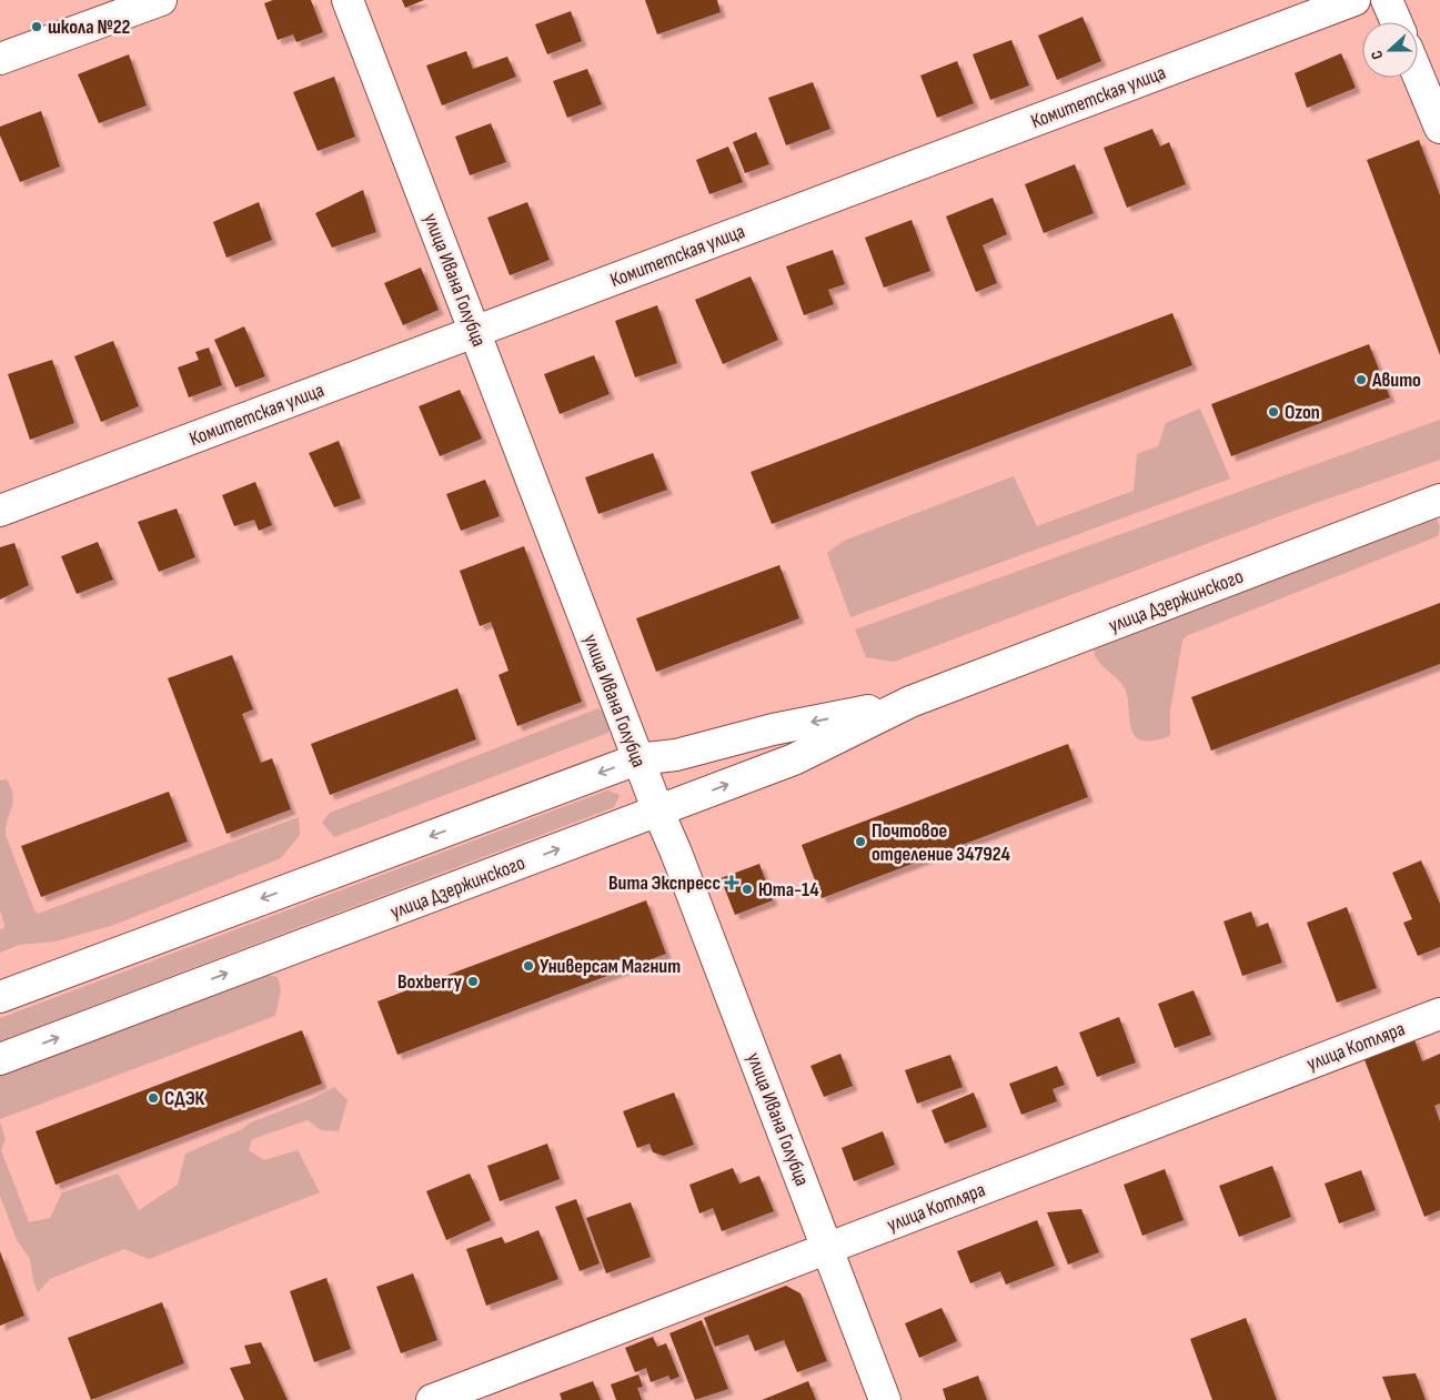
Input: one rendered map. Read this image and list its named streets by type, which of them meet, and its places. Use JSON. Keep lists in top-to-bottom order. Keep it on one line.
{"streets":{"street":["Комитетская улица","улица Ивана Голубца","улица Дзержинского","улица Котляра"]},"crossings":[["Комитетская улица","улица Ивана Голубца"],["улица Ивана Голубца","улица Дзержинского"],["улица Ивана Голубца","улица Котляра"]],"places":{"other":["школа №22","Авито","Ozon","Почтовое отделение 347924","Юта-14","Универсам Магнит","Boxberry","СДЭК"],"health":["Вита Экспресс"]},"north":"left"}
